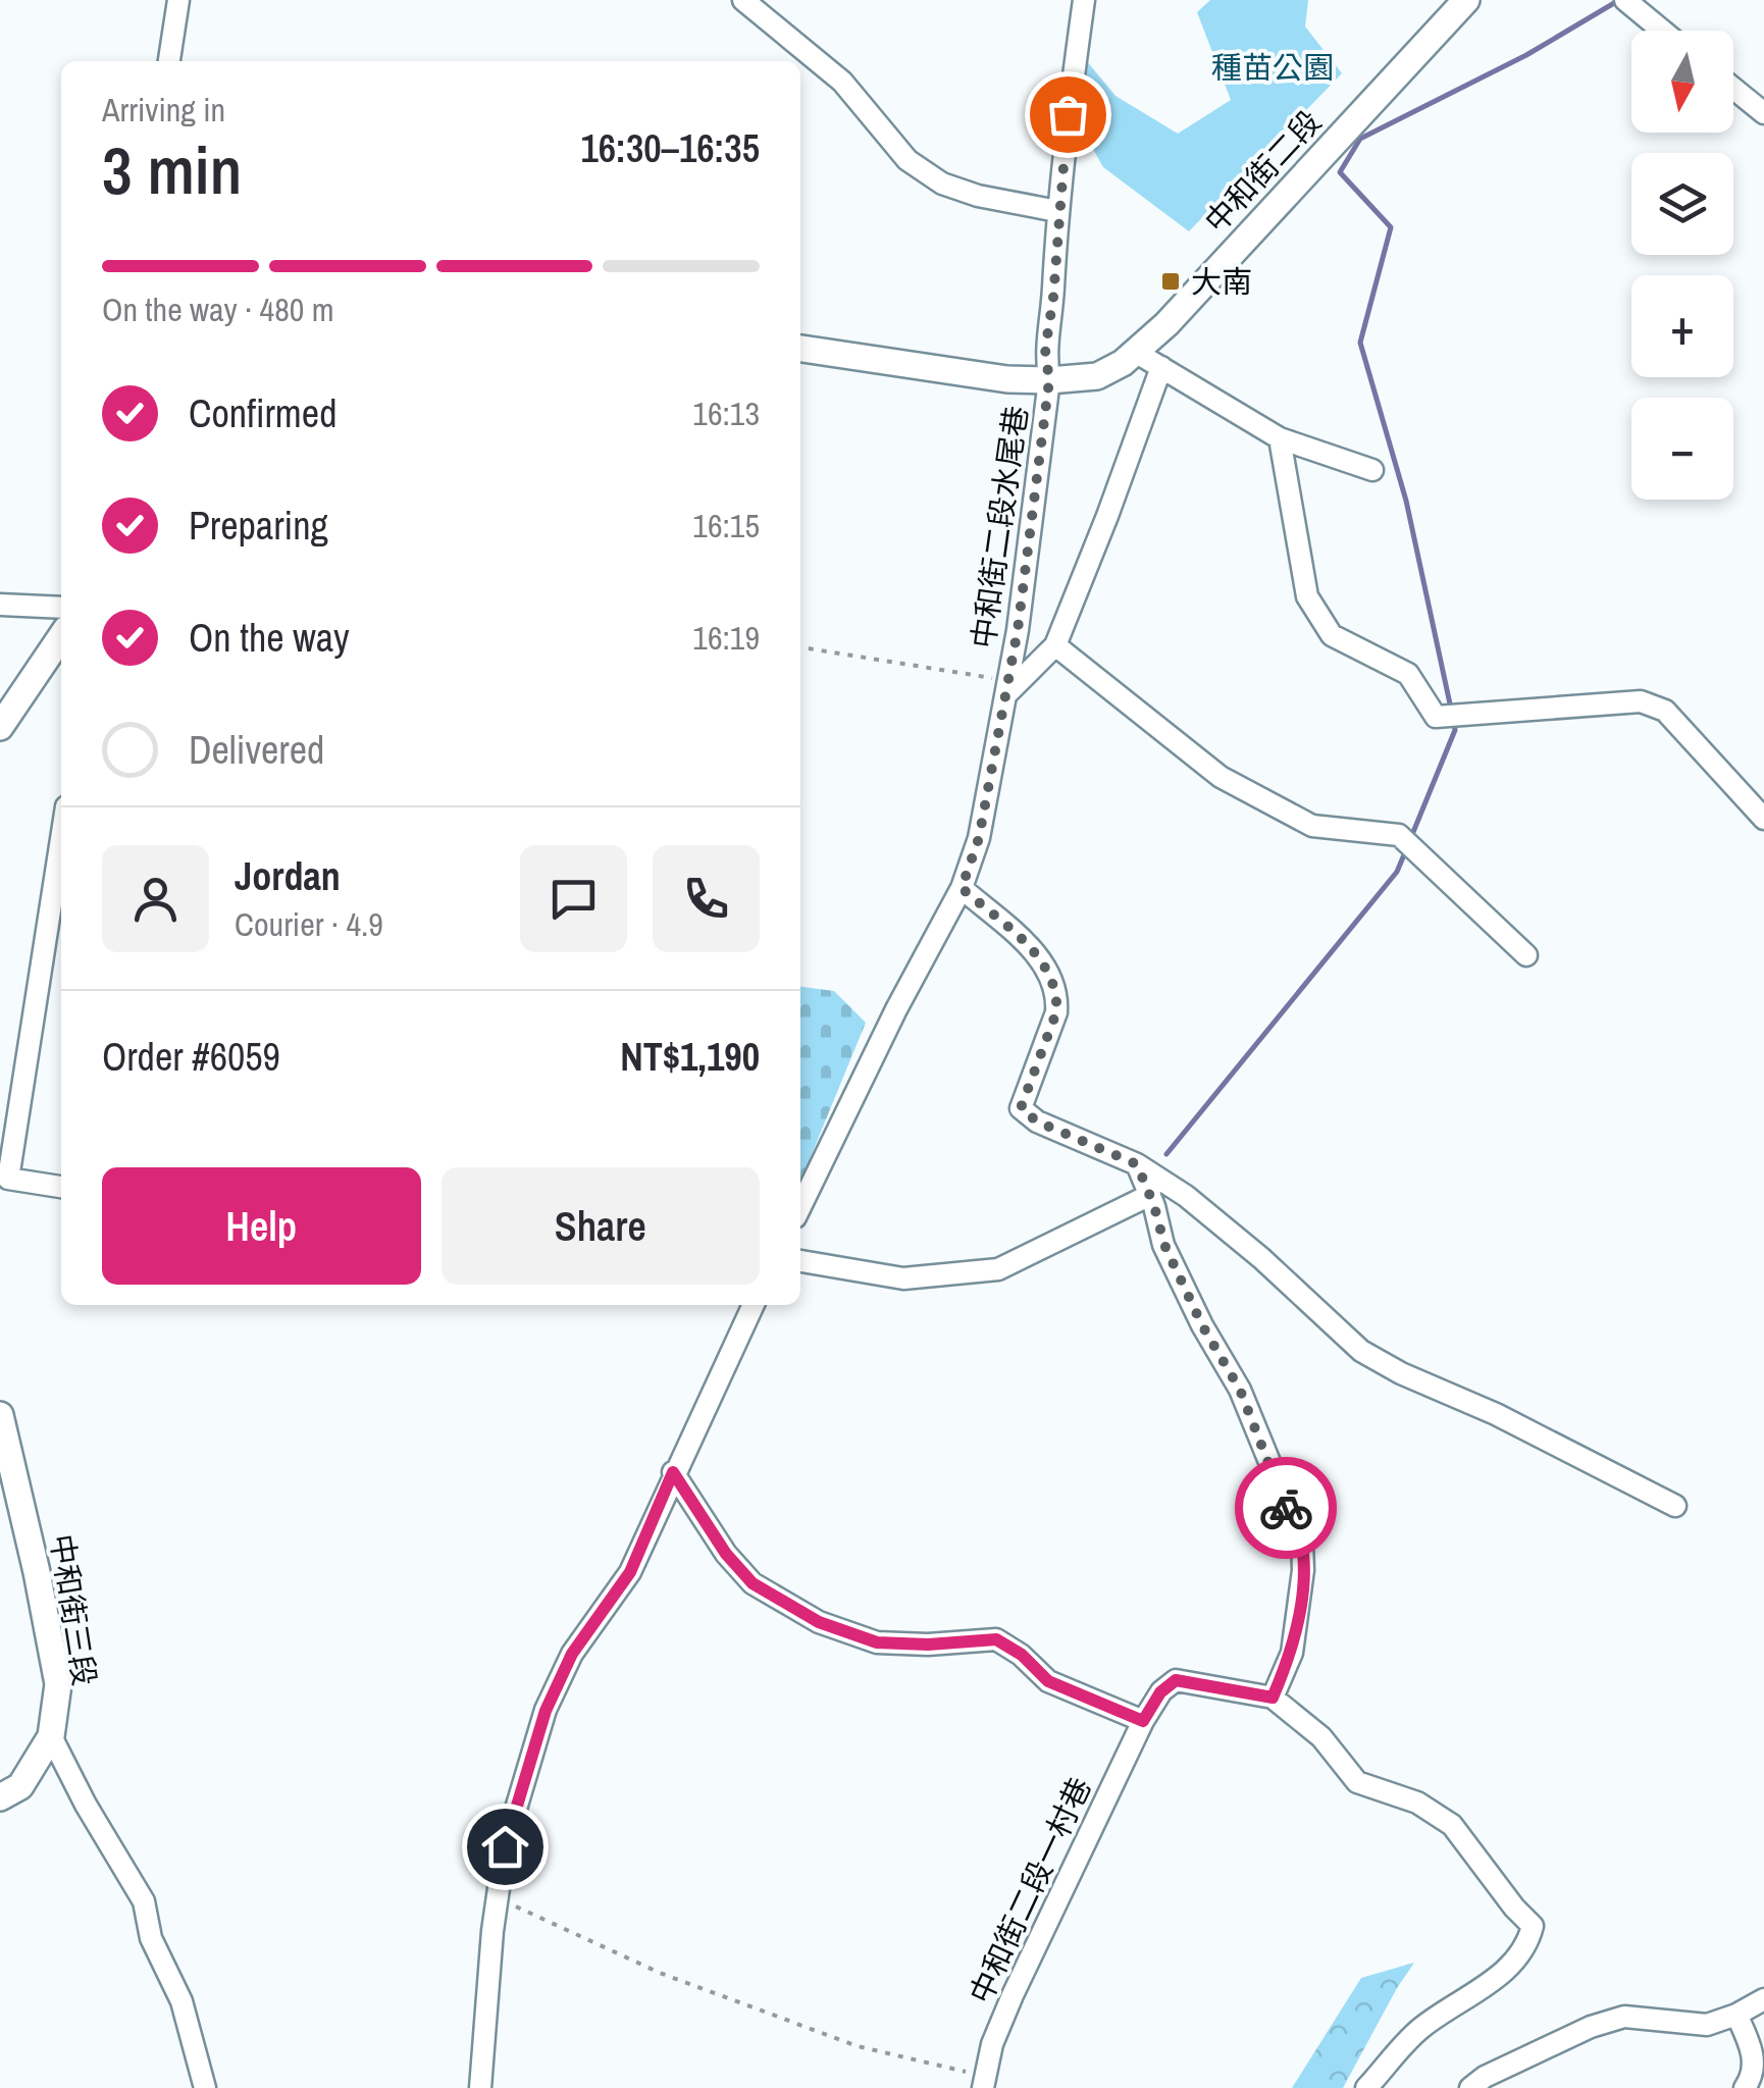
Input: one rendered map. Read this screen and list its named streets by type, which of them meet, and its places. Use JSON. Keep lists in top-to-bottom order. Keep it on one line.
{"streets":{"main road":["中和街二段","中和街三段"],"street":["中和街二段水尾巷","中和街二段一村巷"]},"crossings":[["中和街二段","中和街二段水尾巷"]],"parks":["種苗公園"],"places":{"transit":["大南"]},"north":"bottom","page":{"map_buttons":["+","−"],"heading":["3 min","Arriving in","16:30–16:35"],"panel":["Jordan","Courier · 4.9","Order #6059","NT$1,190"],"bar":"On the way · 480 m","list":[["Confirmed","16:13"],["Preparing","16:15"],["On the way","16:19"],"Delivered"],"buttons":["Help","Share"]}}
